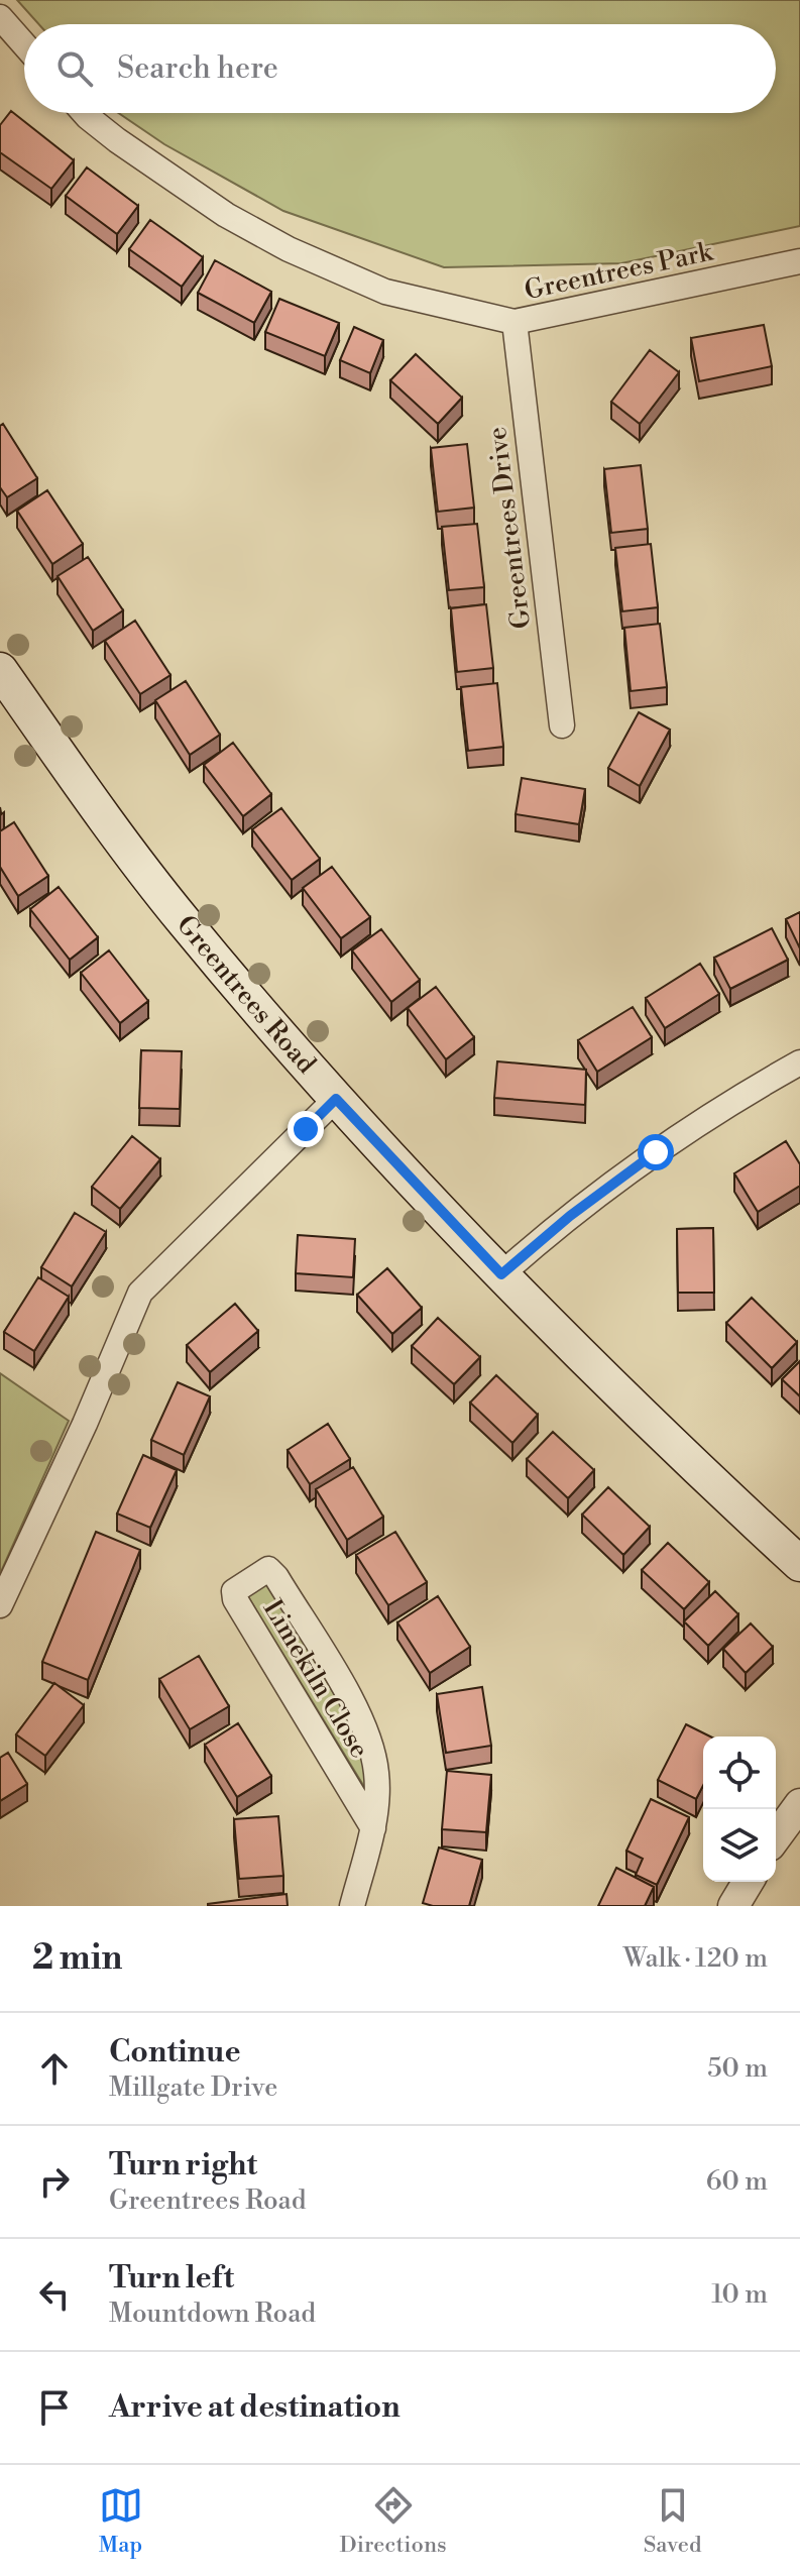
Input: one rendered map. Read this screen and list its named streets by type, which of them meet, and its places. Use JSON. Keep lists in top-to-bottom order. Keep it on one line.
{"streets":{"main road":["Greentrees Road"],"street":["Greentrees Park","Greentrees Drive","Limekiln Close"]},"crossings":[["Greentrees Park","Greentrees Drive"]],"page":{"search":"Search here","heading":["2 min","Walk · 120 m"],"list":[["Continue","Millgate Drive","50 m"],["Turn right","Greentrees Road","60 m"],["Turn left","Mountdown Road","10 m"],"Arrive at destination"],"nav":["Map","Directions","Saved"]}}
